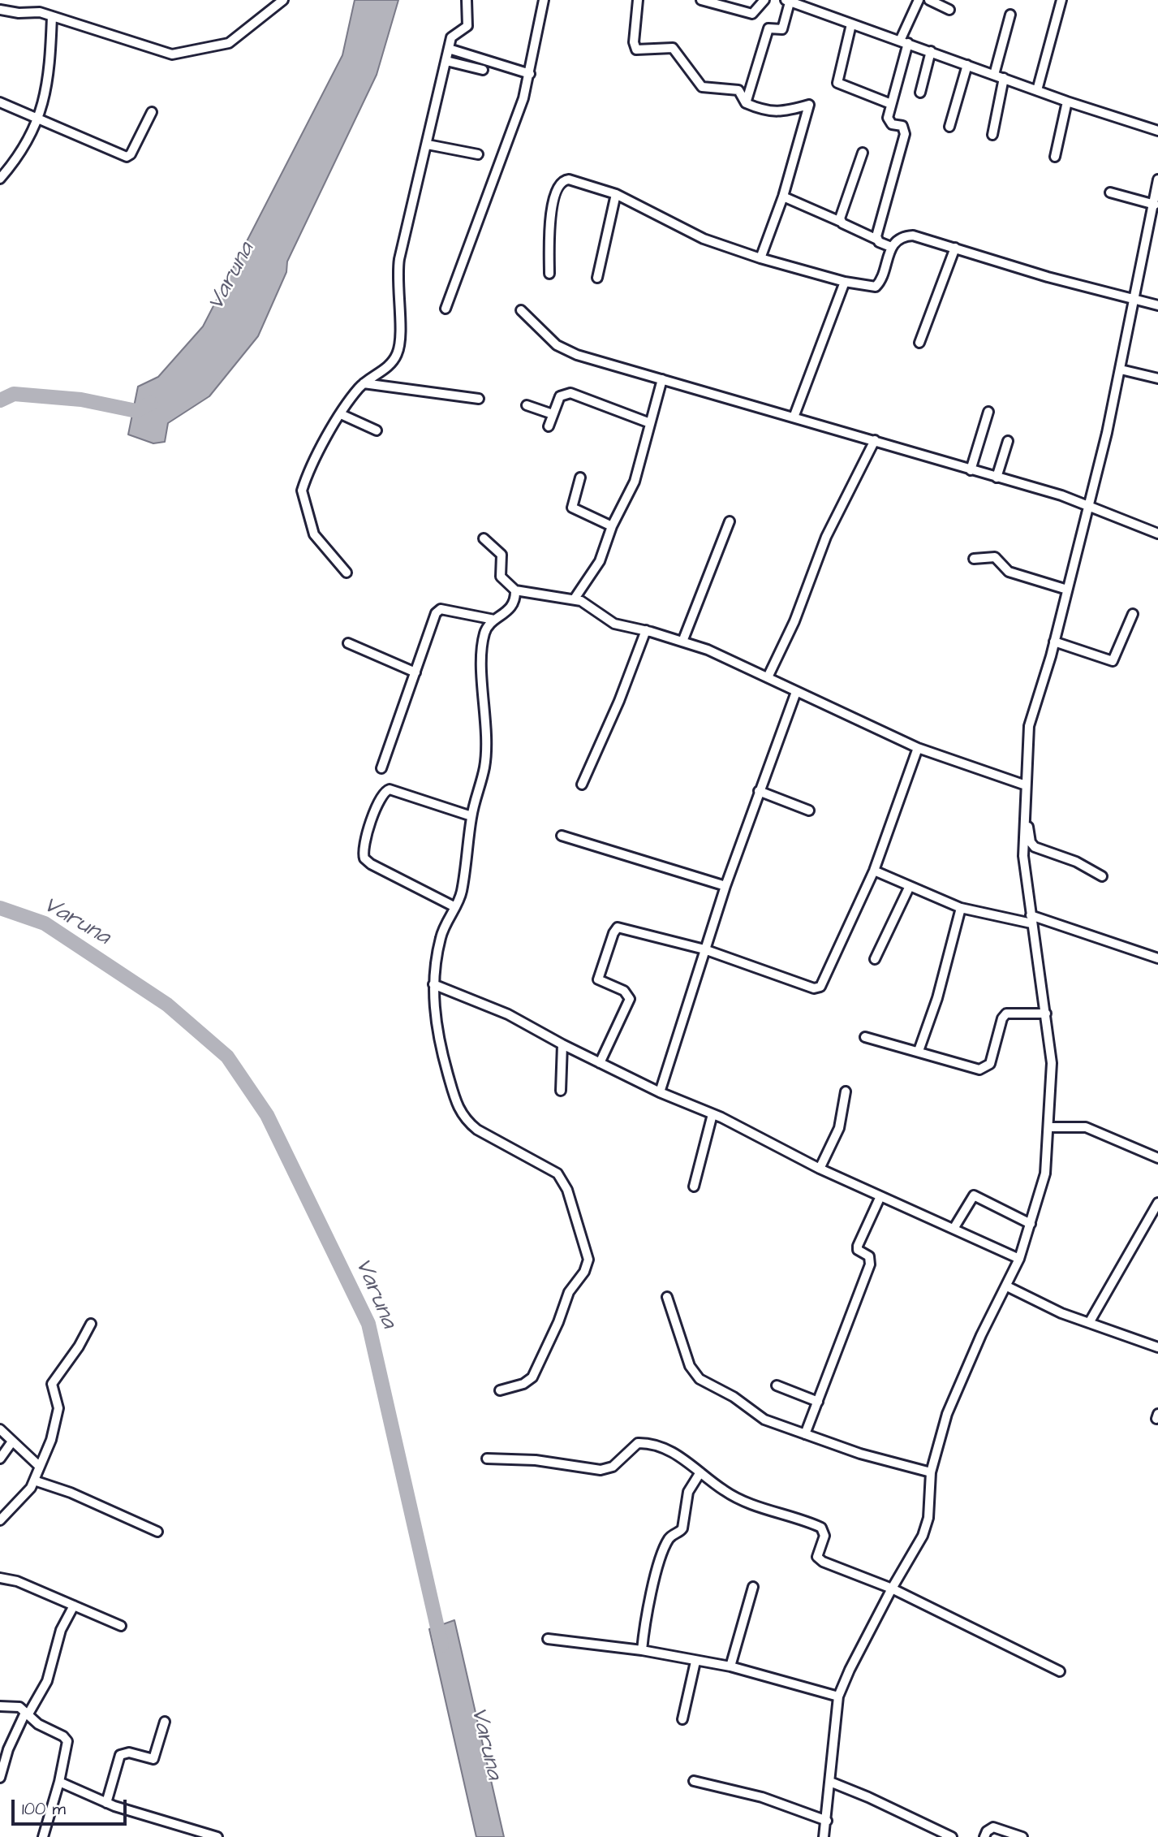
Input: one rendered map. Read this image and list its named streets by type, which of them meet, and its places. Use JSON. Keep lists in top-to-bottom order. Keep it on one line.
{"water":["Varuna"],"scale_bar":"100 m"}
